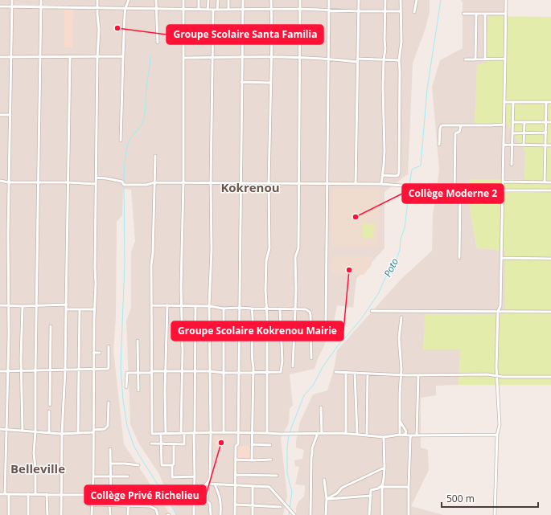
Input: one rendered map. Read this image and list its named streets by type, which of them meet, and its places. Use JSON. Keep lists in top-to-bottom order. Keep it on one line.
{"districts":["Kokrenou","Belleville"],"water":["Poto"],"places":["Groupe Scolaire Santa Familia","Collège Moderne 2","Groupe Scolaire Kokrenou Mairie","Collège Privé Richelieu"],"scale_bar":"500 m"}
